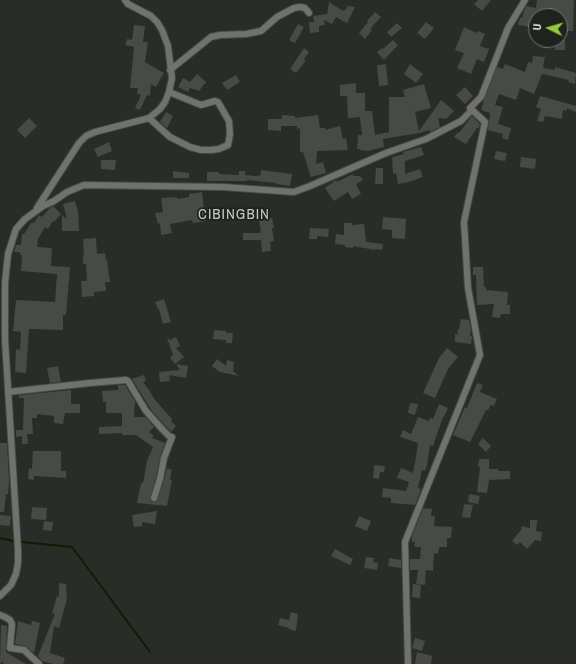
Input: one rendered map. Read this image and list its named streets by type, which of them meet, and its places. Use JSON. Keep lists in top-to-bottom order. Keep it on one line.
{"districts":["CIBINGBIN"],"north":"left"}
